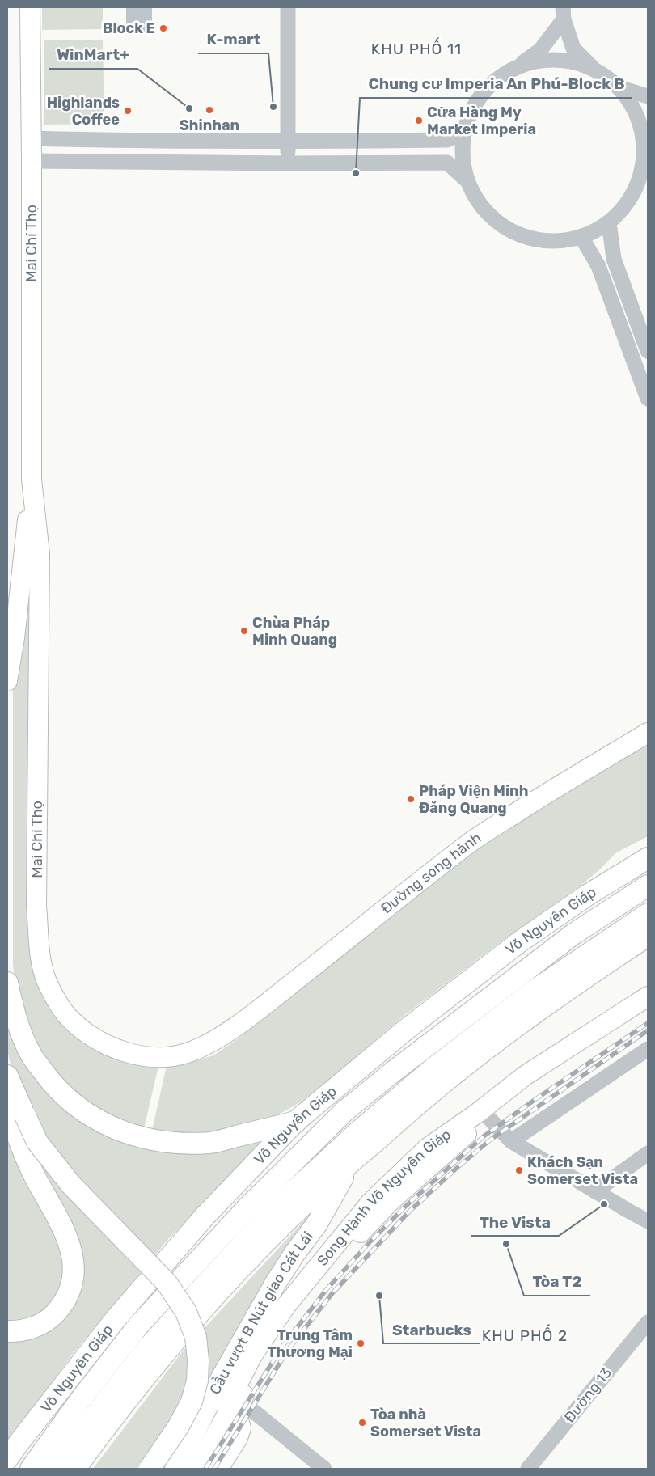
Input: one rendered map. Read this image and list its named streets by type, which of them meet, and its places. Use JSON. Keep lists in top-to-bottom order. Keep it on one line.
{"streets":{"highway":["Võ Nguyên Giáp","Cầu vượt B Nút giao Cát Lái"],"main road":["Mai Chí Thọ","Đường song hành","Song Hành Võ Nguyên Giáp"],"street":["Đường 13"]},"crossings":[["Mai Chí Thọ","Đường song hành"]],"districts":["KHU PHỐ 11","KHU PHỐ 2"],"places":["Block E","K-mart","WinMart+","Shinhan","Highlands Coffee","Cửa Hàng My Market Imperia","Chung cư Imperia An Phú-Block B","Chùa Pháp Minh Quang","Pháp Viện Minh Đăng Quang","Khách Sạn Somerset Vista","The Vista","Tòa T2","Starbucks","Trung Tâm Thương Mại","Tòa nhà Somerset Vista"]}
